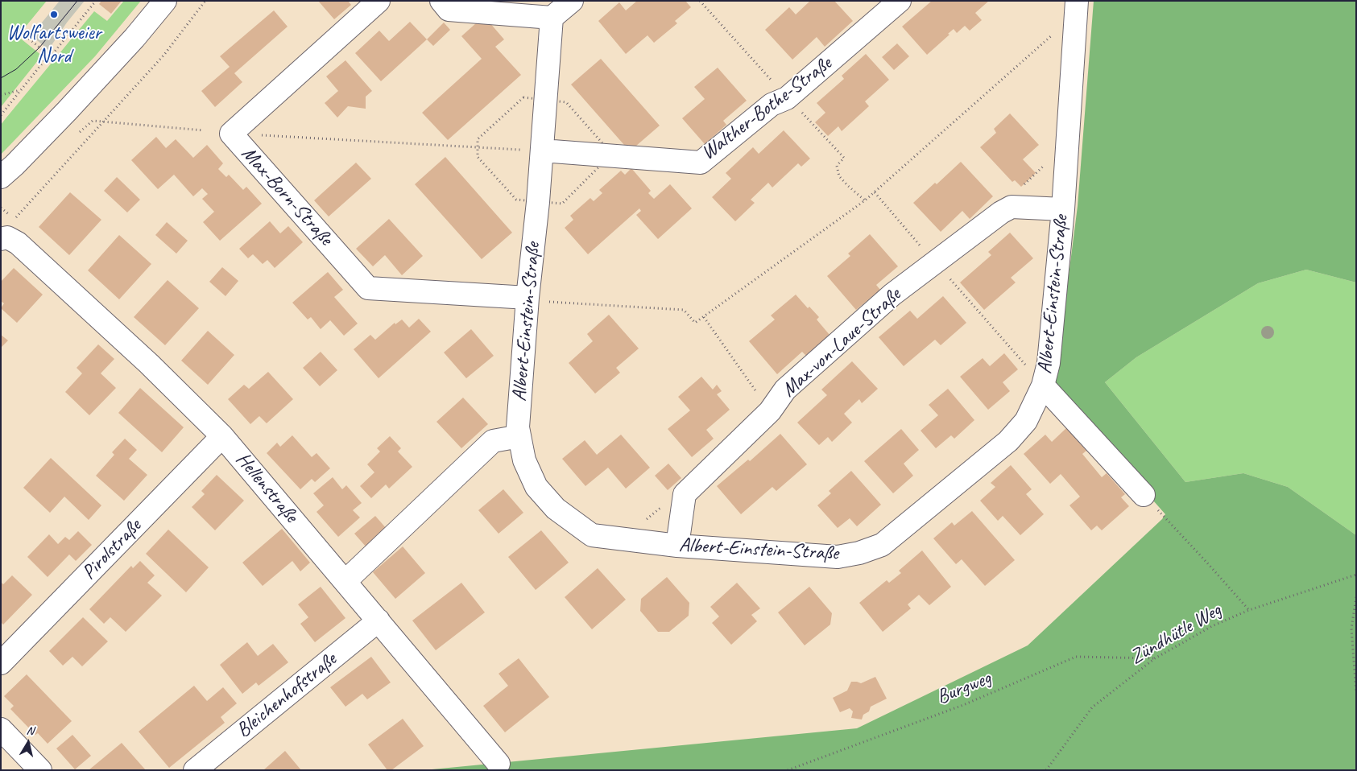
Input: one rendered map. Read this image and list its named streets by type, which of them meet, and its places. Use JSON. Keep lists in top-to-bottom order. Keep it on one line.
{"streets":{"street":["Walther-Bothe-Straße","Max-Born-Straße","Albert-Einstein-Straße","Max-von-Laue-Straße","Hellenstraße","Pirolstraße","Bleichenhofstraße"],"path":["Zündhütle Weg","Burgweg"]},"crossings":[["Walther-Bothe-Straße","Albert-Einstein-Straße"],["Max-Born-Straße","Albert-Einstein-Straße"],["Hellenstraße","Pirolstraße"],["Hellenstraße","Bleichenhofstraße"],["Zündhütle Weg","Burgweg"]],"places":["Wolfartsweier Nord"],"north":"top"}
